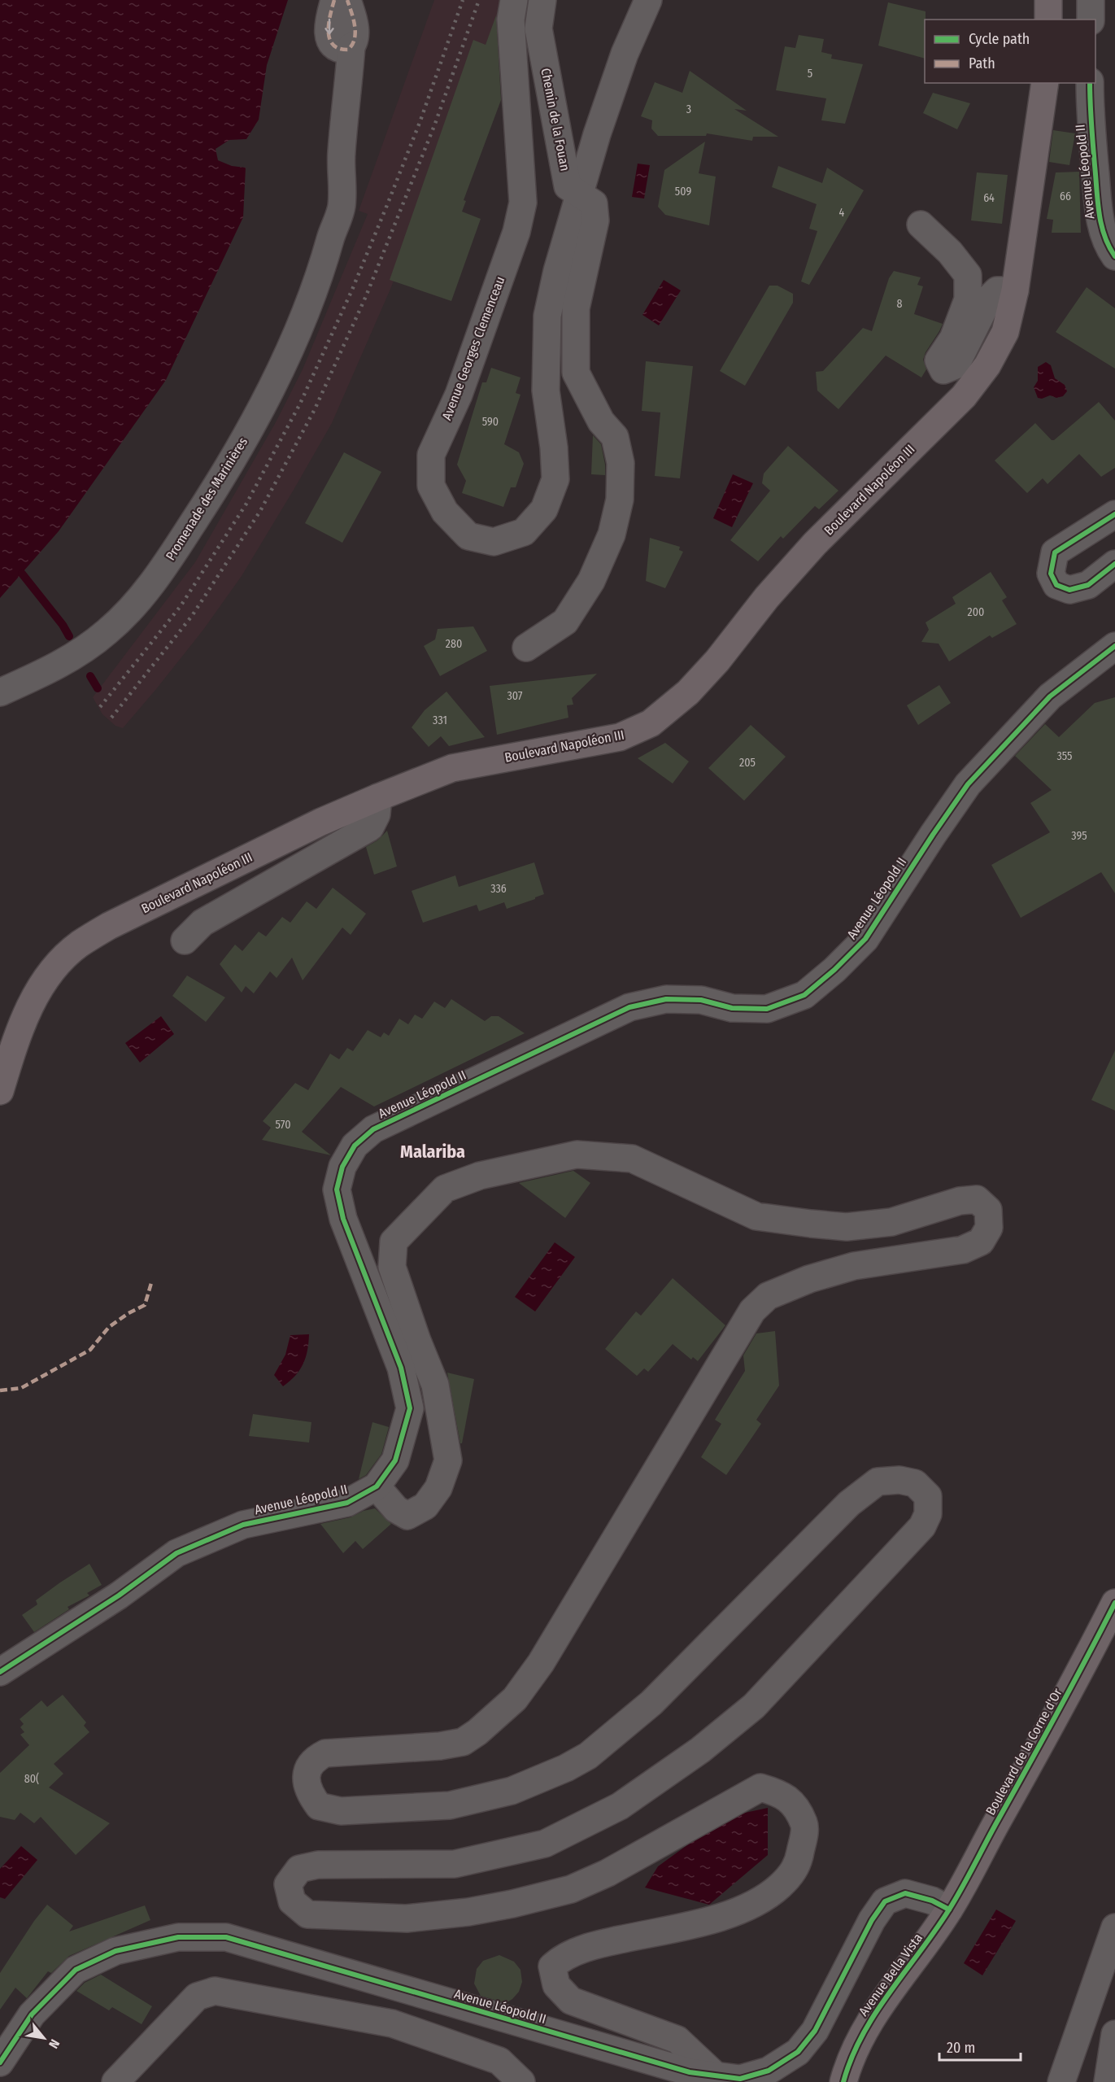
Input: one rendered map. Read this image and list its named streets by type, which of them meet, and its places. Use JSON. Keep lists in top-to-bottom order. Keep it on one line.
{"streets":{"main road":["Boulevard Napoléon III","Boulevard de la Corne d'Or","Avenue Bella Vista"],"street":["Chemin de la Fouan","Avenue Léopold II","Avenue Georges Clemenceau","Promenade des Marinières"]},"crossings":[["Chemin de la Fouan","Avenue Georges Clemenceau"],["Avenue Léopold II","Boulevard de la Corne d'Or"],["Avenue Léopold II","Avenue Bella Vista"],["Boulevard de la Corne d'Or","Avenue Bella Vista"]],"districts":["Malariba"],"house_numbers":["5","3","509","66","64","4","8","590","200","280","307","331","355","205","395","336","570","80("],"legend":["Cycle path","Path"],"scale_bar":"20 m","north":"bottom right"}
